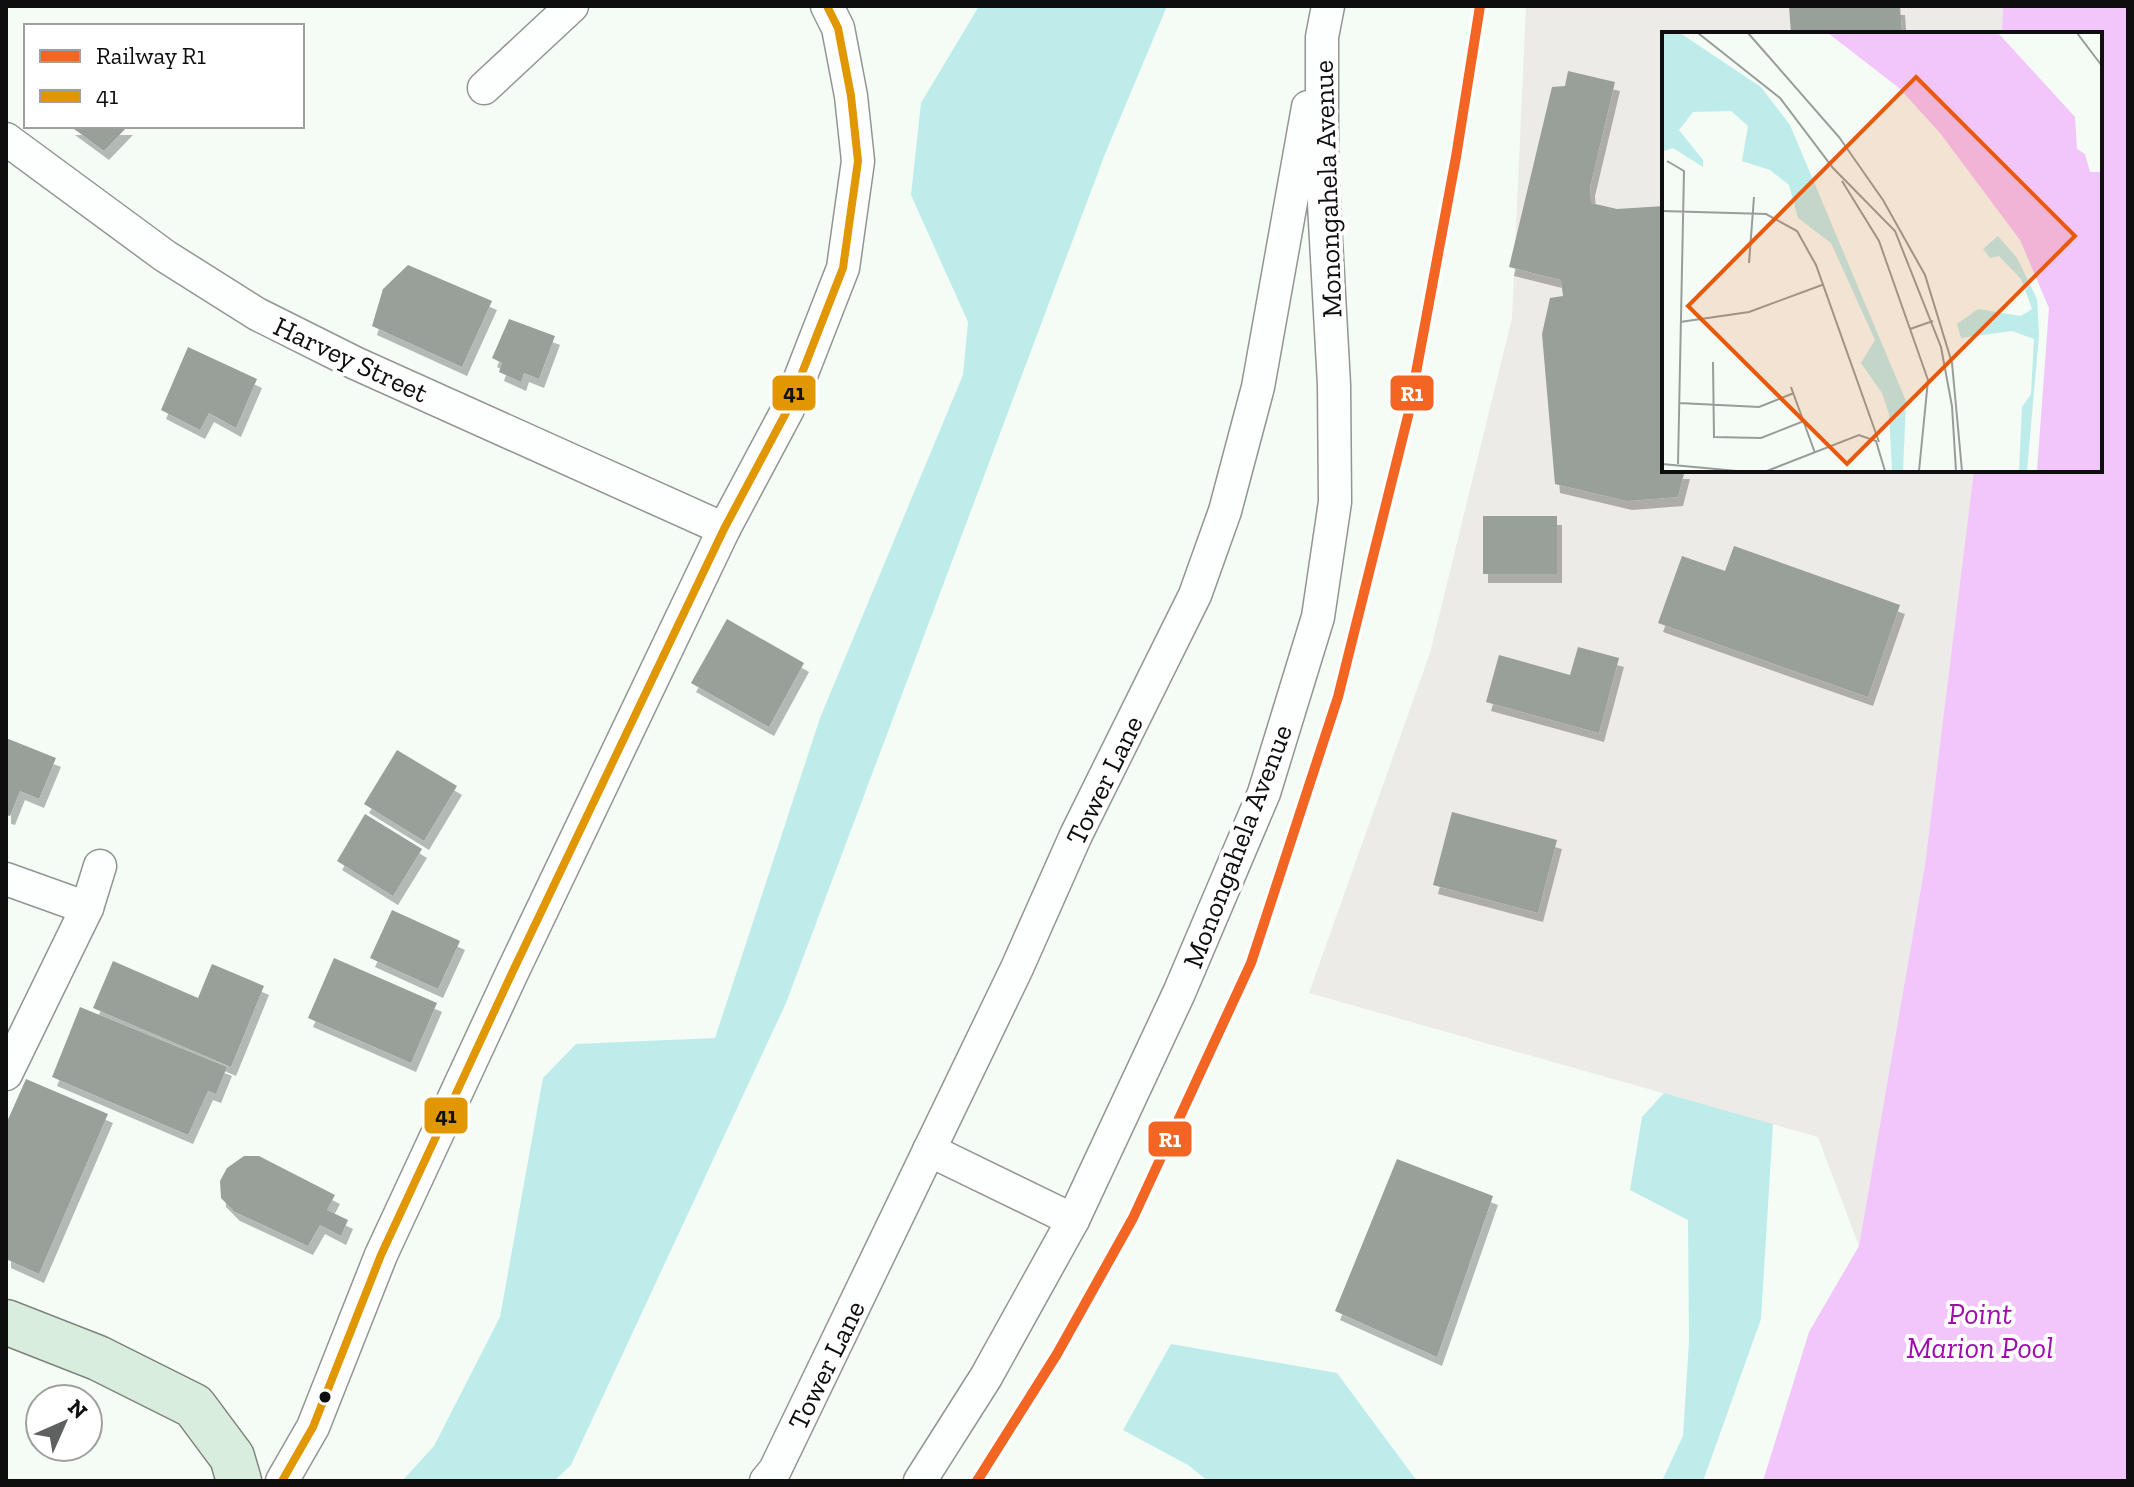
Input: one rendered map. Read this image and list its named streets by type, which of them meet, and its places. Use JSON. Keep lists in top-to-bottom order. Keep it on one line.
{"streets":{"street":["Monongahela Avenue","Harvey Street","Tower Lane"]},"crossings":[["Monongahela Avenue","Tower Lane"]],"water":["Point Marion Pool"],"lines":["rail line R1","transit line 41"],"legend":["Railway R1","41"],"north":"top right"}
